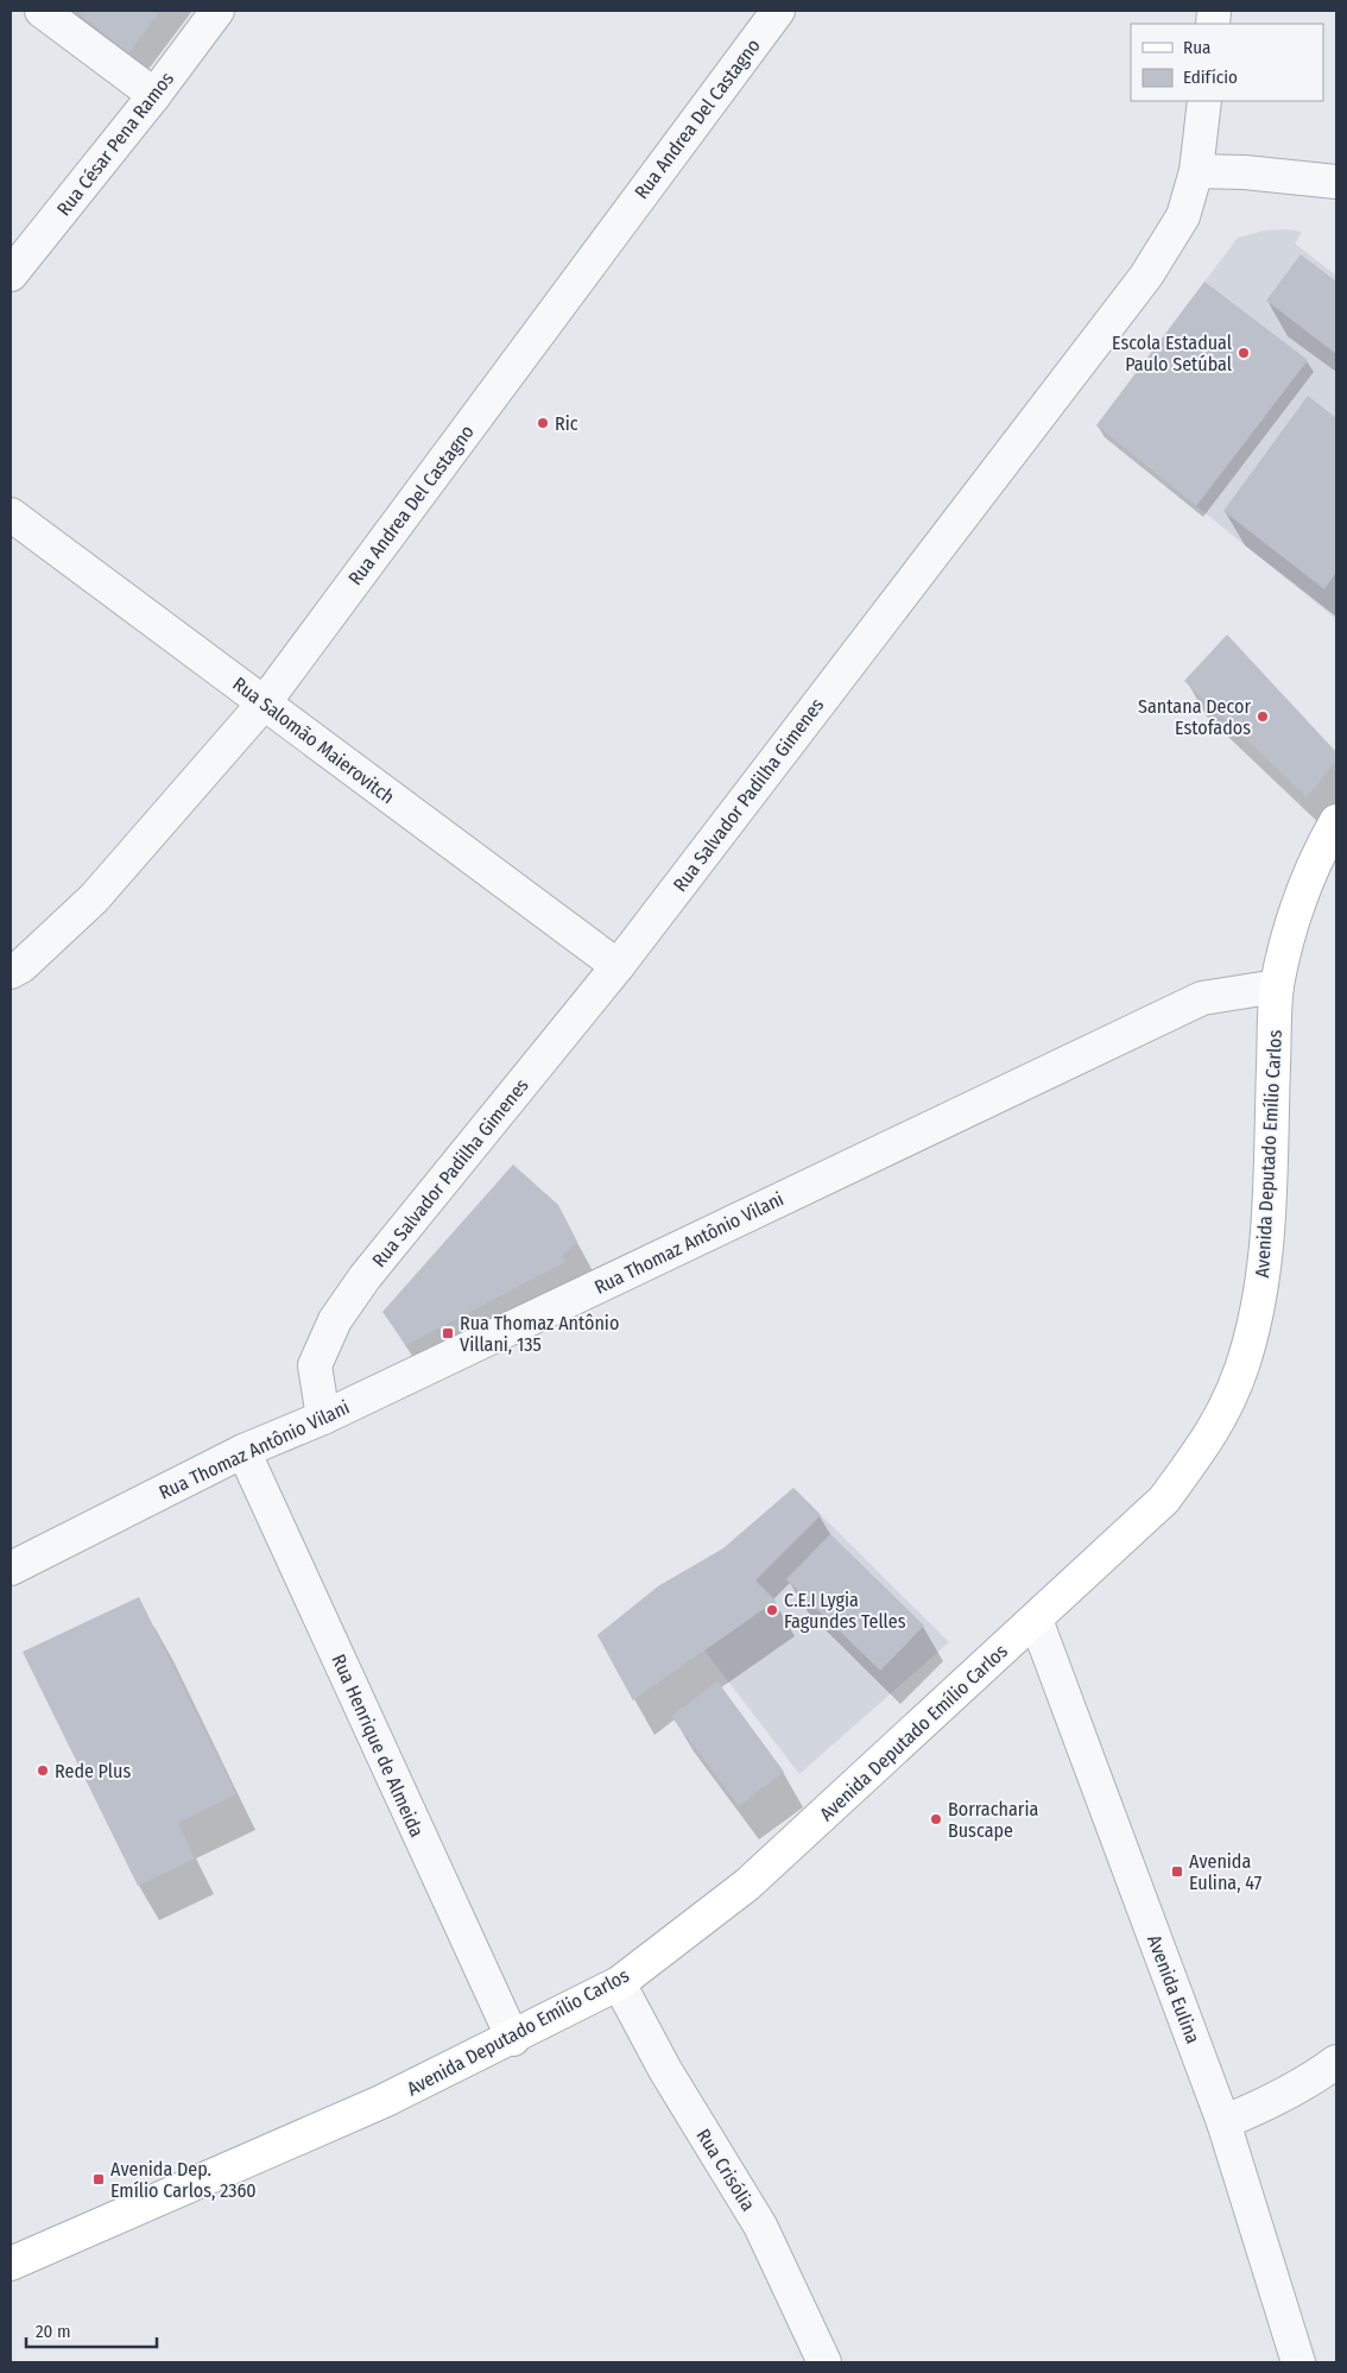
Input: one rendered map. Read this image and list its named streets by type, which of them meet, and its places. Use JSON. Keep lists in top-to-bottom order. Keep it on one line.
{"streets":{"main road":["Avenida Deputado Emílio Carlos"],"street":["Rua Andrea Del Castagno","Rua César Pena Ramos","Rua Salomão Maierovitch","Rua Salvador Padilha Gimenes","Rua Thomaz Antônio Vilani","Rua Henrique de Almeida","Avenida Eulina","Rua Crisólia"]},"crossings":[["Rua Andrea Del Castagno","Rua Salomão Maierovitch"],["Rua Salomão Maierovitch","Rua Salvador Padilha Gimenes"],["Rua Salvador Padilha Gimenes","Rua Thomaz Antônio Vilani"],["Avenida Deputado Emílio Carlos","Rua Thomaz Antônio Vilani"],["Avenida Deputado Emílio Carlos","Rua Henrique de Almeida"],["Avenida Deputado Emílio Carlos","Avenida Eulina"],["Avenida Deputado Emílio Carlos","Rua Crisólia"],["Rua Thomaz Antônio Vilani","Rua Henrique de Almeida"]],"places":{"other":["Escola Estadual Paulo Setúbal","Ric","Santana Decor Estofados","C.E.I Lygia Fagundes Telles","Rede Plus","Borracharia Buscape"],"transit":["Rua Thomaz Antônio Villani, 135","Avenida Eulina, 47","Avenida Dep. Emílio Carlos, 2360"]},"legend":["Rua","Edifício"],"scale_bar":"20 m"}
